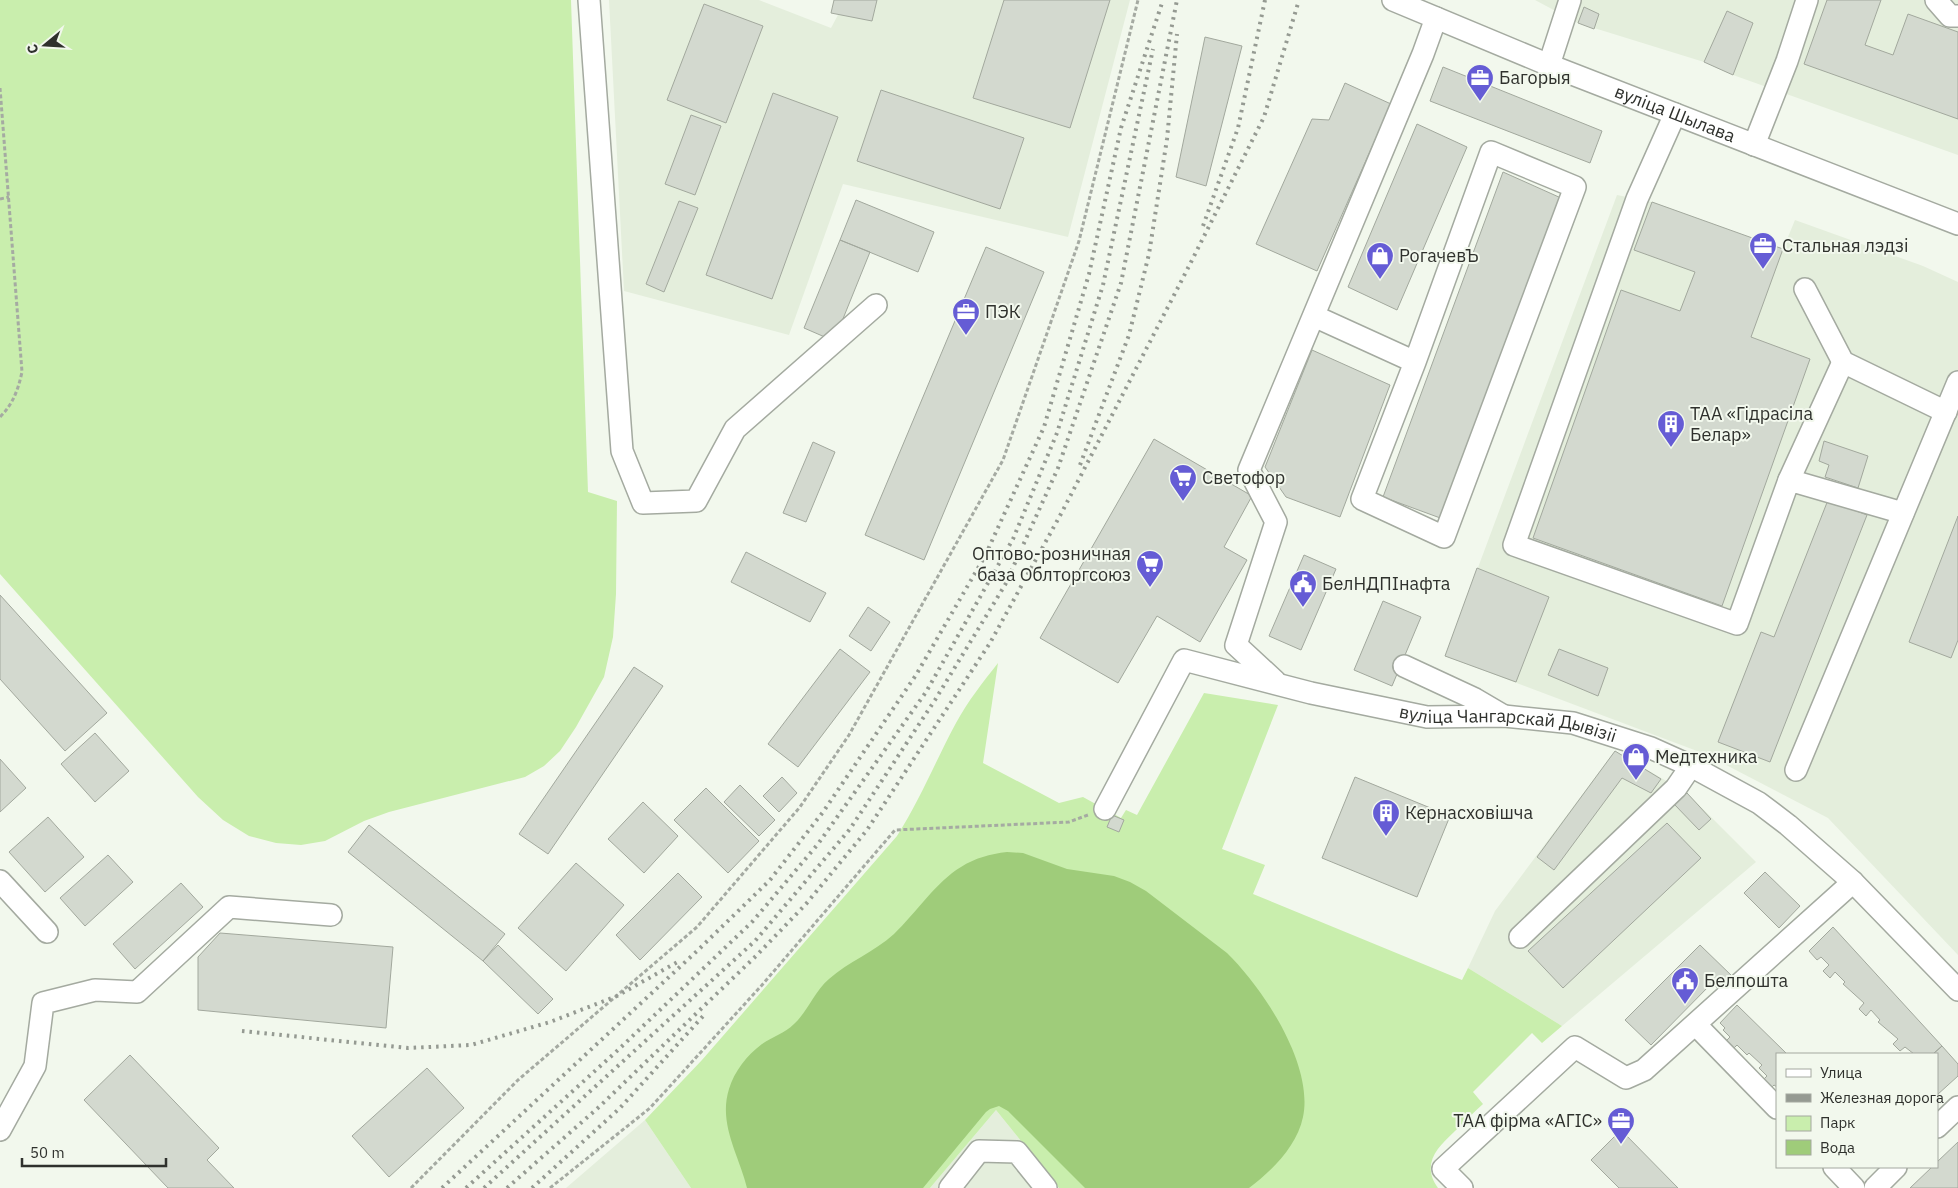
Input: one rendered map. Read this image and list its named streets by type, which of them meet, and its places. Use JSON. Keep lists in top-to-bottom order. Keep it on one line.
{"streets":{"street":["вуліца Шылава","вуліца Чангарскай Дывізіі"]},"places":{"office":["Багорыя","Стальная лэдзі","ПЭК","ТАА фірма «АГІС»"],"shop":["РогачевЪ","Медтехника"],"building":["ТАА «Гідрасіла Белар»","Кернасховішча"],"supermarket":["Светофор","Оптово-розничная база Облторгсоюз"],"public building":["БелНДПІнафта","Белпошта"]},"legend":["Улица","Железная дорога","Парк","Вода"],"scale_bar":"50 m","north":"left"}
